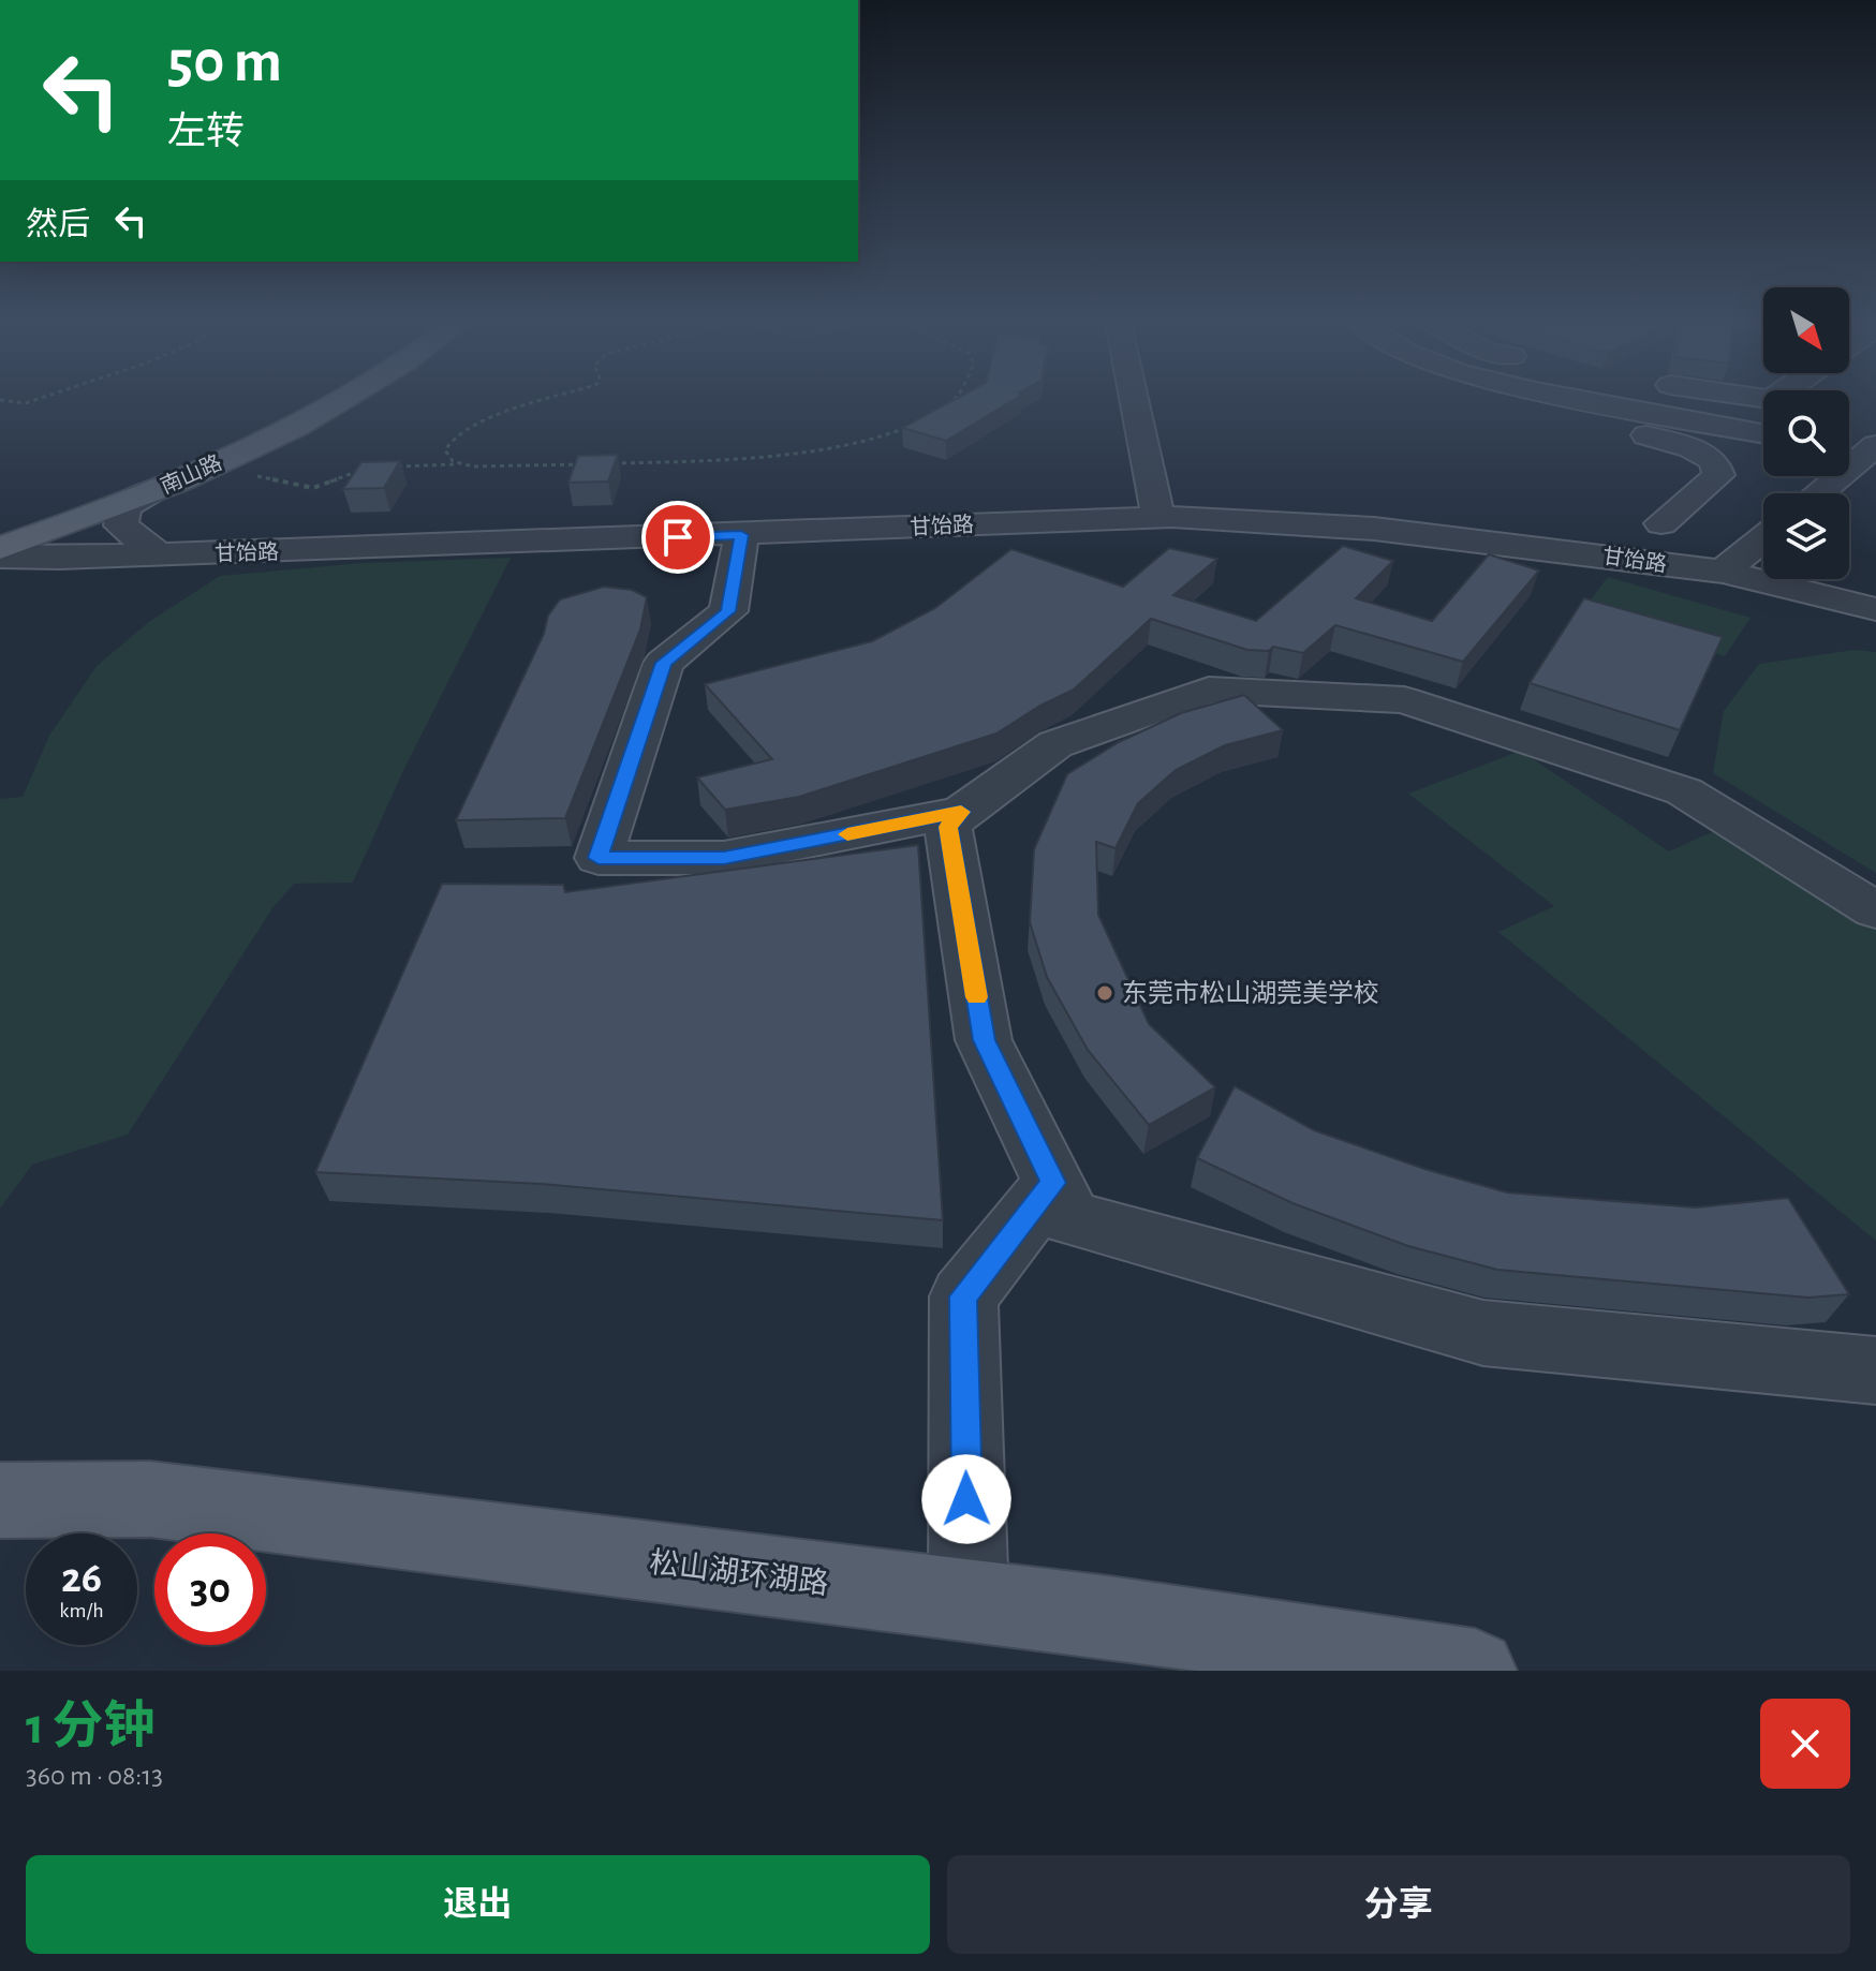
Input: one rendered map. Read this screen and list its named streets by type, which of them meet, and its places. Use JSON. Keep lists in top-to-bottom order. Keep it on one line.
{"streets":{"main road":["南山路","松山湖环湖路"],"street":["甘饴路"]},"places":["东莞市松山湖莞美学校"],"north":"bottom right","page":{"turn":["50 m","左转"],"then":"然后","speed":"26 km/h","limit":"30","heading":["1 分钟","360 m · 08:13"],"buttons":["退出","分享"]}}
